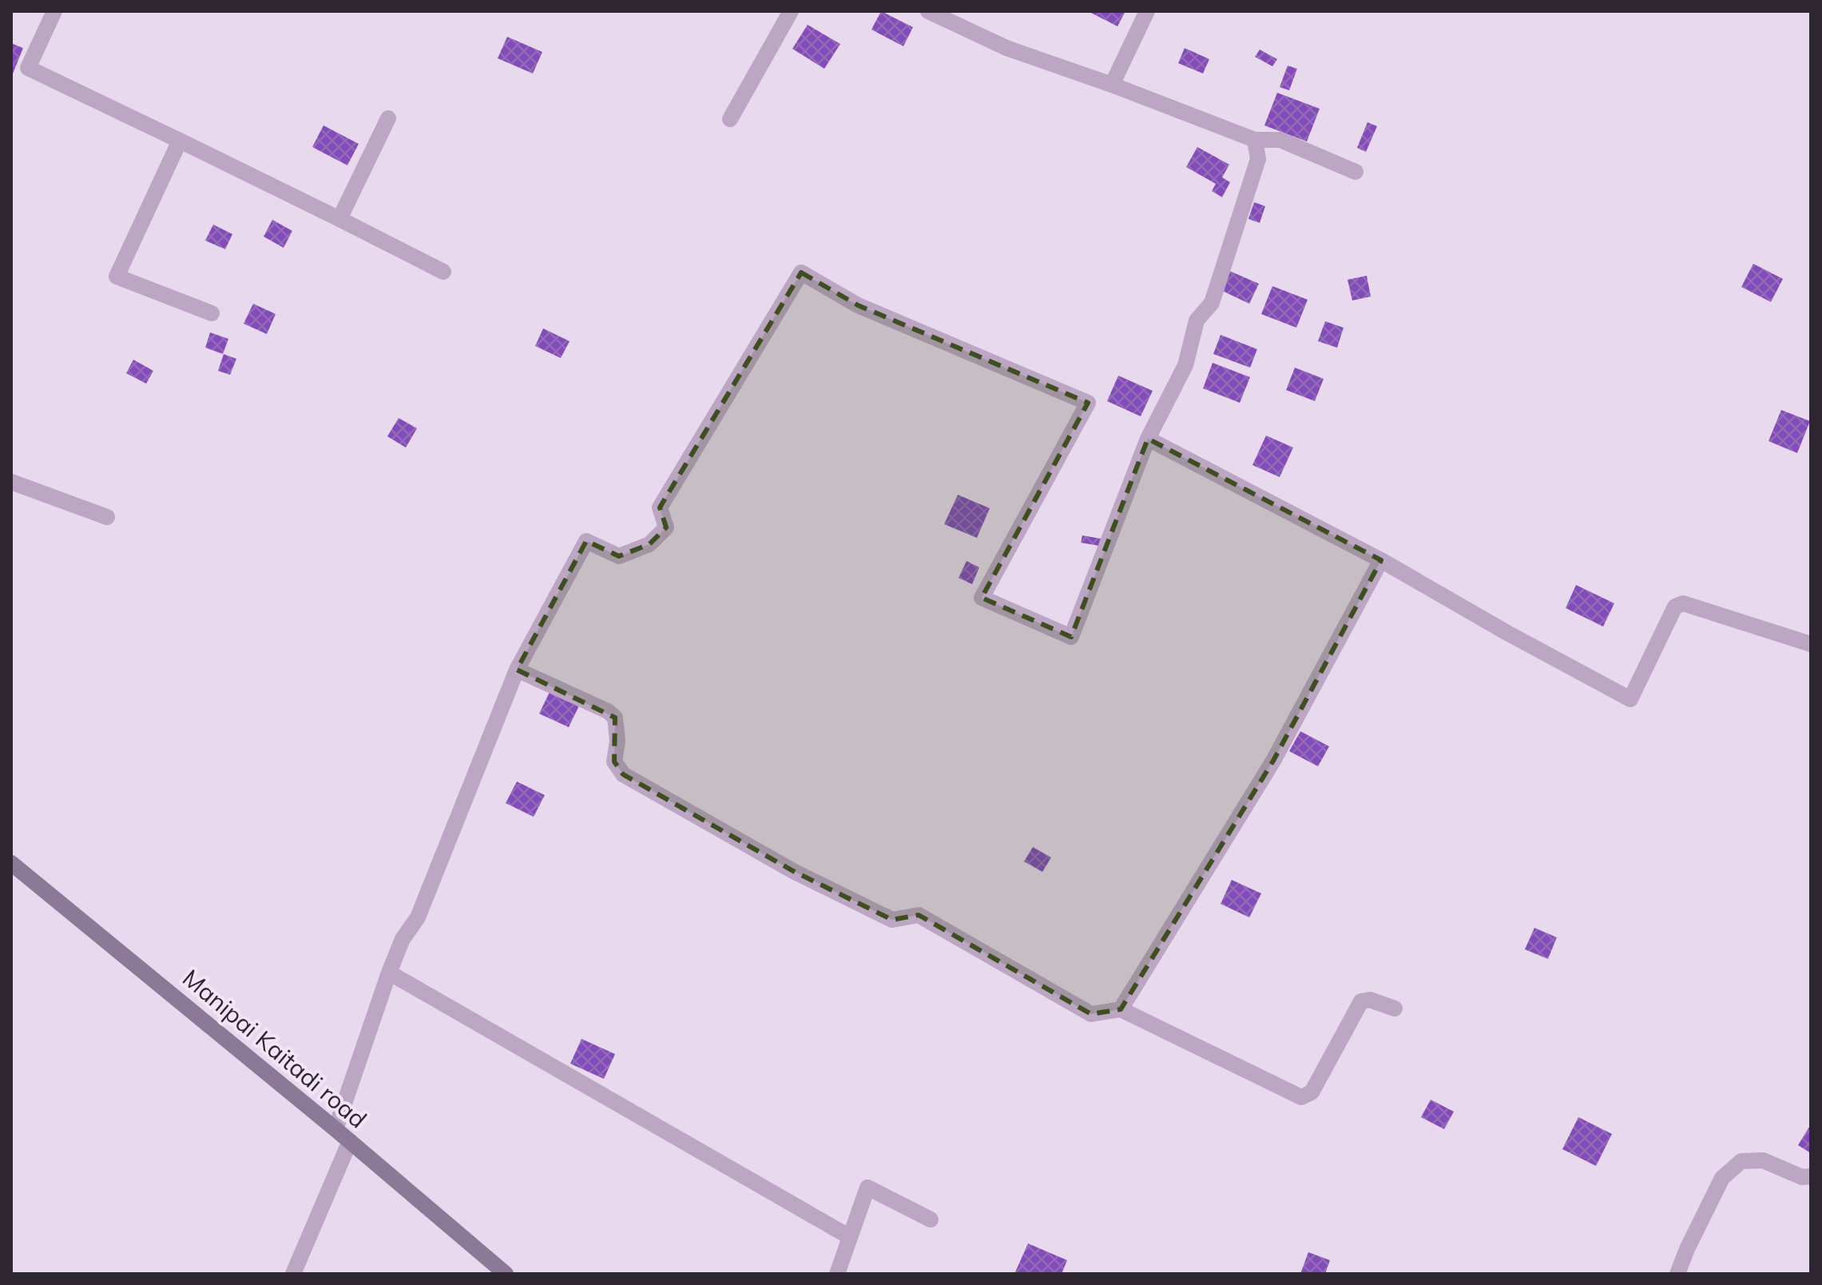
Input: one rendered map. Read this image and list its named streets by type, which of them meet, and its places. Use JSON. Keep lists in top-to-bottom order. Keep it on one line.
{"streets":{"main road":["Manipai Kaitadi road"]}}
